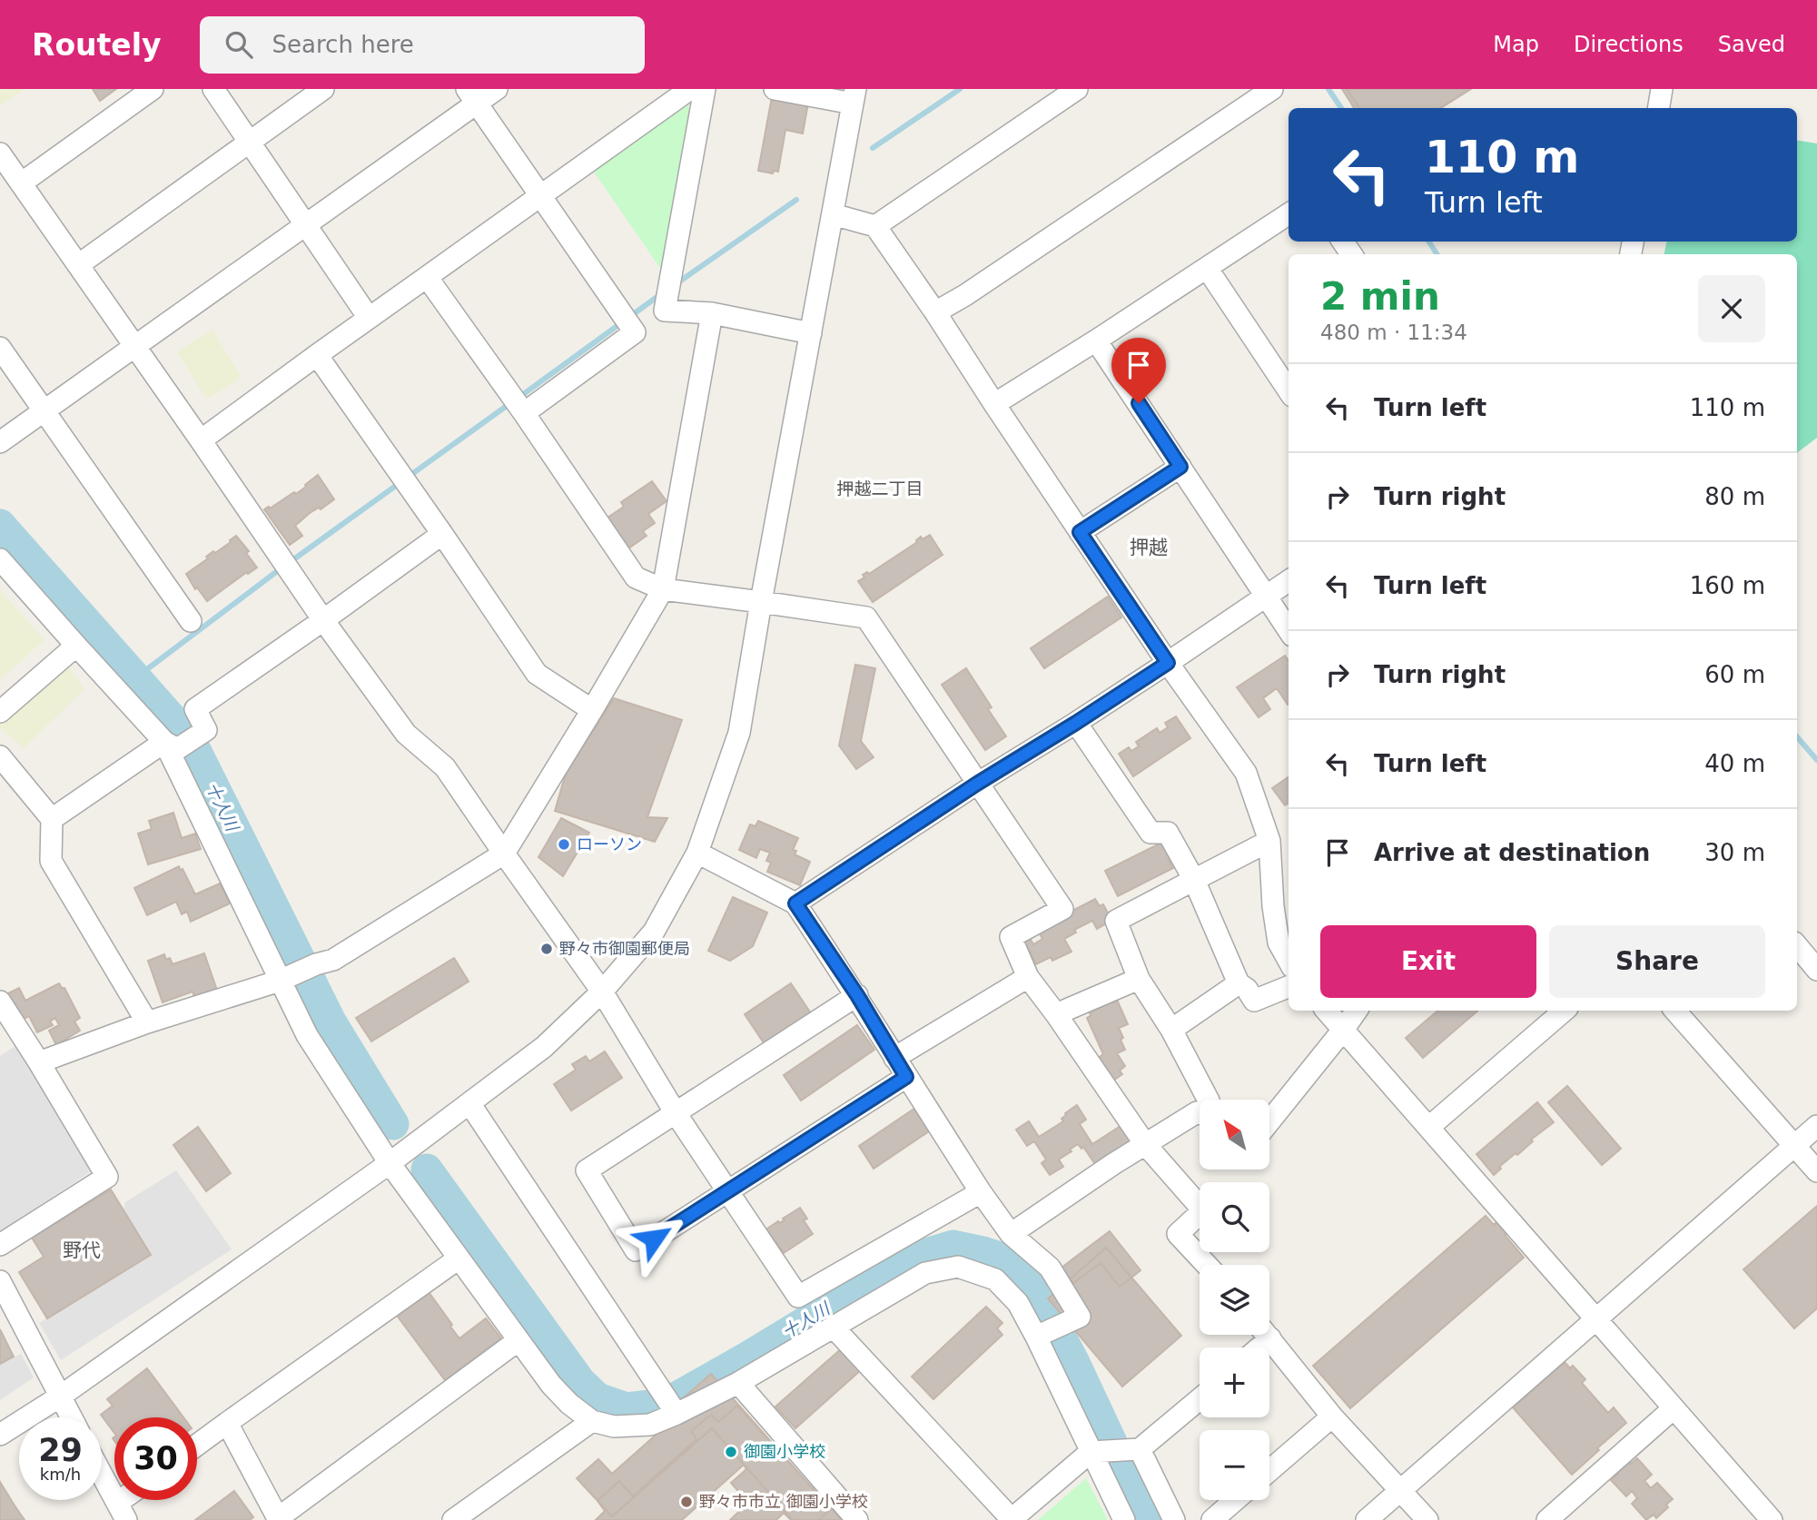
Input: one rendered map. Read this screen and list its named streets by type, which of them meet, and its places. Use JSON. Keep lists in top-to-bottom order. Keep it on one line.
{"districts":["押越二丁目","押越","野代"],"water":["十人川"],"places":["ローソン","野々市御園郵便局","御園小学校","野々市市立 御園小学校"],"north":"top left","page":{"header":"Routely","search":"Search here","nav":["Map","Directions","Saved"],"turn":["110 m","Turn left"],"heading":["2 min","480 m · 11:34"],"list":[{"name":"Turn left","value":"110 m"},{"name":"Turn right","value":"80 m"},{"name":"Turn left","value":"160 m"},{"name":"Turn right","value":"60 m"},{"name":"Turn left","value":"40 m"},{"name":"Arrive at destination","value":"30 m"}],"buttons":["Exit","Share"],"map_buttons":["+","−"],"speed":"29 km/h","limit":"30"}}
